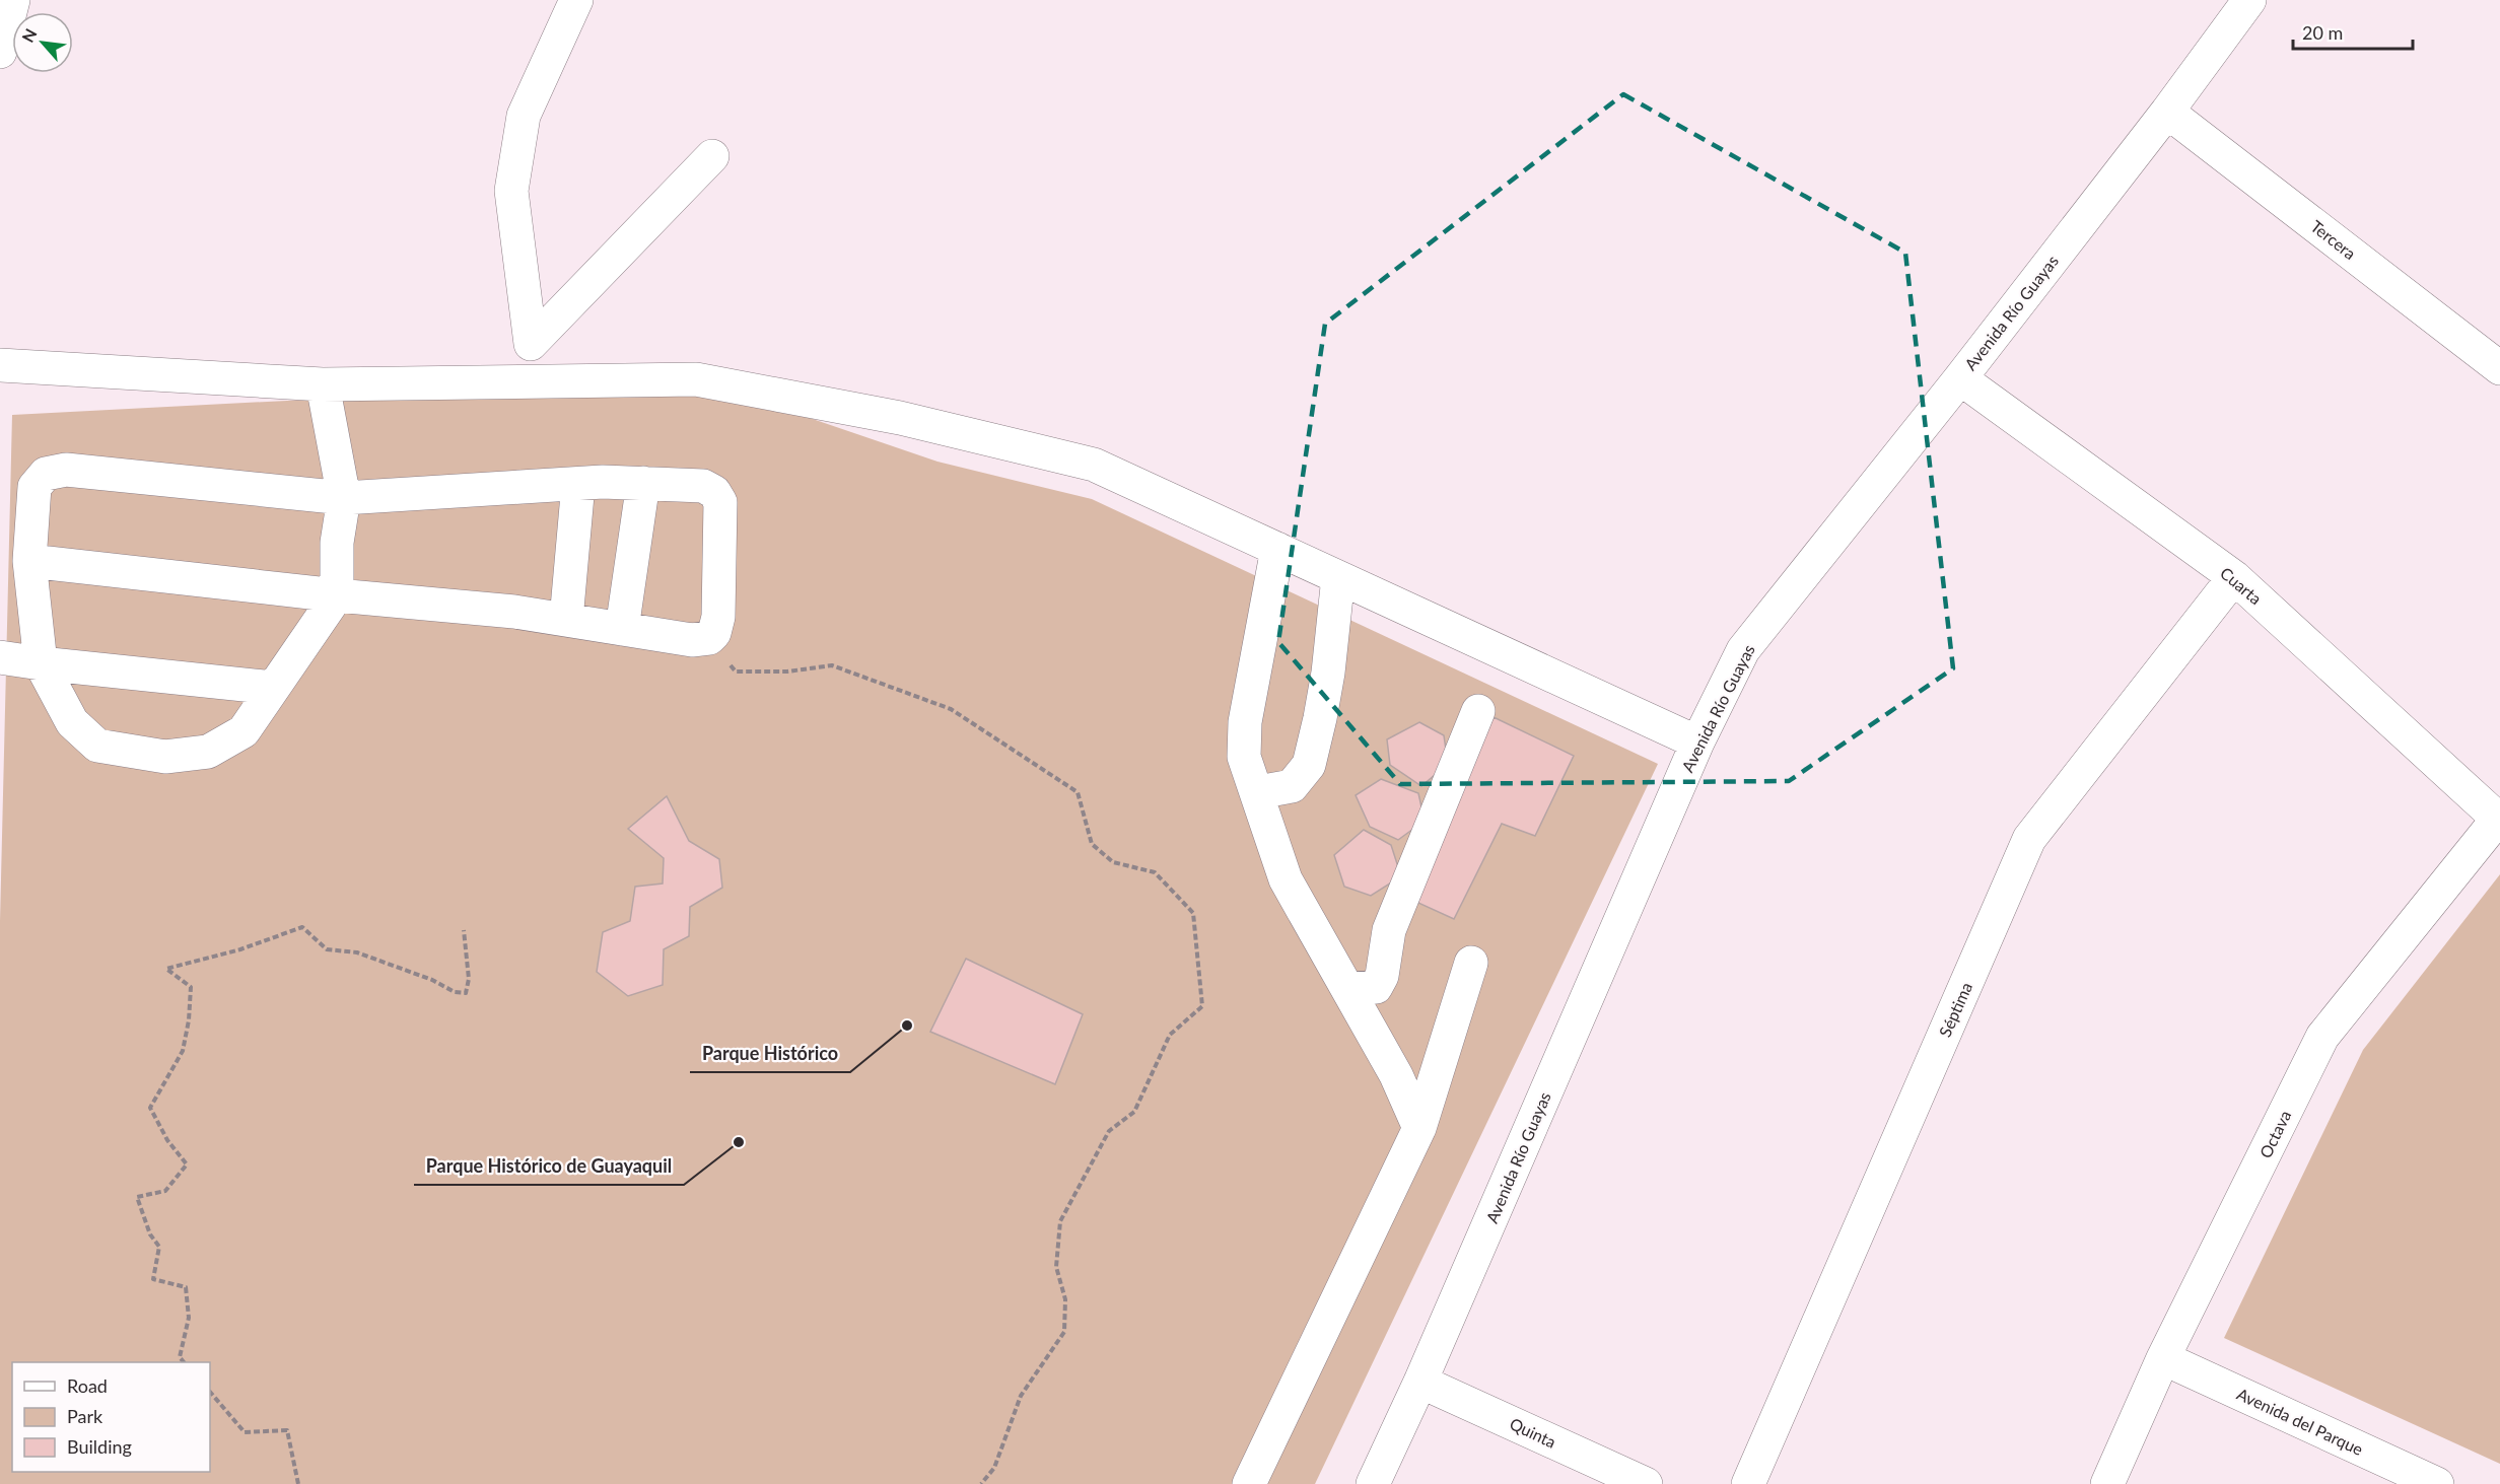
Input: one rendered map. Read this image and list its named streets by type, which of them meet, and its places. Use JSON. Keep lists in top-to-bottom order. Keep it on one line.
{"streets":{"street":["Tercera","Avenida Río Guayas","Cuarta","Séptima","Octava","Avenida del Parque","Quinta"]},"crossings":[["Tercera","Avenida Río Guayas"],["Avenida Río Guayas","Cuarta"],["Avenida Río Guayas","Quinta"],["Cuarta","Séptima"],["Cuarta","Octava"],["Octava","Avenida del Parque"]],"places":["Parque Histórico","Parque Histórico de Guayaquil"],"legend":["Road","Park","Building"],"scale_bar":"20 m","north":"top left"}
